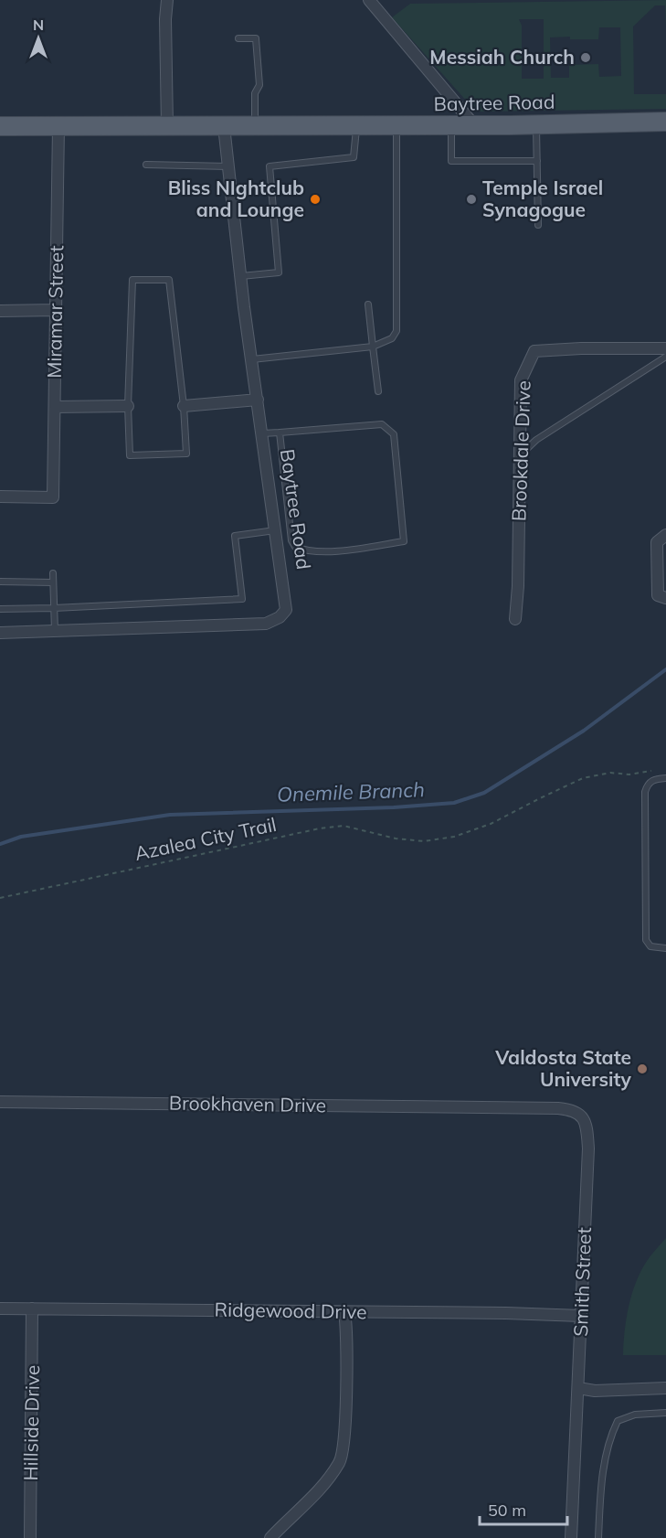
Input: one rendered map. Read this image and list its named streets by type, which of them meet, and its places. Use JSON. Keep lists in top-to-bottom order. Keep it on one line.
{"streets":{"main road":["Baytree Road"],"street":["Miramar Street","Brookdale Drive","Brookhaven Drive","Smith Street","Ridgewood Drive","Hillside Drive"],"path":["Azalea City Trail"]},"crossings":[["Baytree Road","Miramar Street"],["Brookhaven Drive","Smith Street"],["Smith Street","Ridgewood Drive"],["Ridgewood Drive","Hillside Drive"]],"water":["Onemile Branch"],"places":["Messiah Church","Bliss NIghtclub and Lounge","Temple Israel Synagogue","Valdosta State University"],"scale_bar":"50 m","north":"top"}
